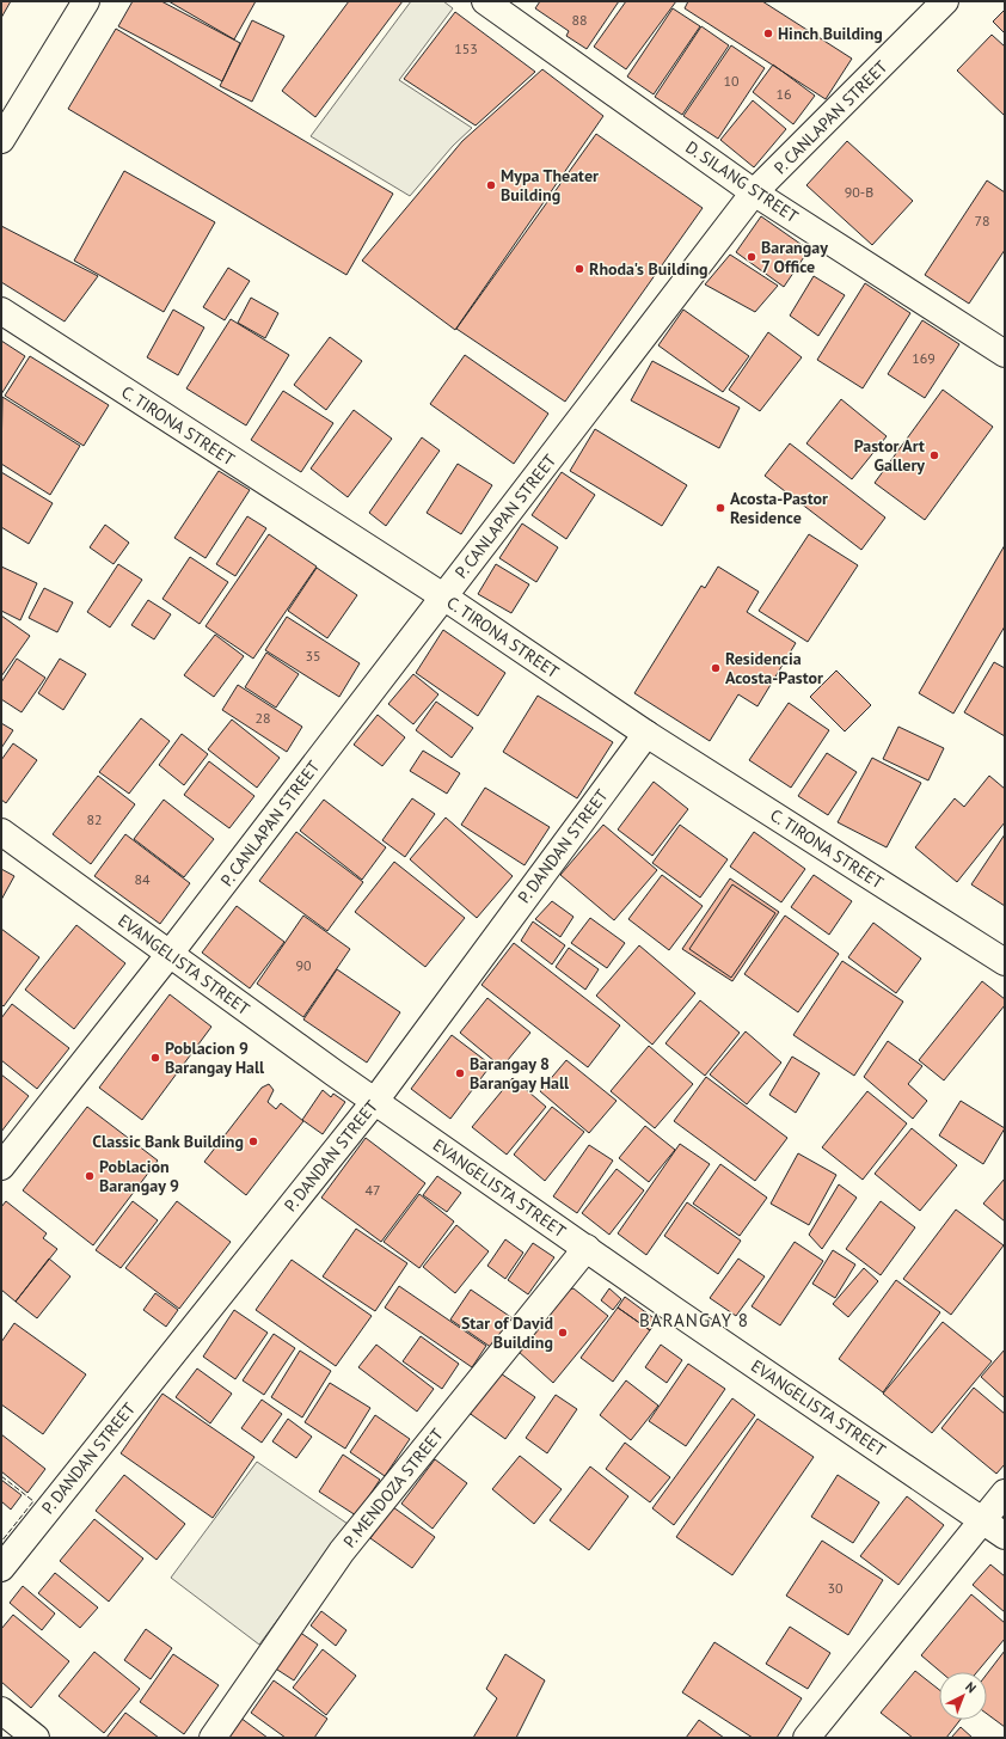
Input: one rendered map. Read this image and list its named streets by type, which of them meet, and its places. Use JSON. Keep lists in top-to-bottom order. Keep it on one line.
{"streets":{"street":["P. CANLAPAN STREET","D. SILANG STREET","C. TIRONA STREET","P. DANDAN STREET","EVANGELISTA STREET","P. MENDOZA STREET"]},"crossings":[["P. CANLAPAN STREET","D. SILANG STREET"],["P. CANLAPAN STREET","C. TIRONA STREET"],["P. CANLAPAN STREET","EVANGELISTA STREET"],["C. TIRONA STREET","P. DANDAN STREET"],["P. DANDAN STREET","EVANGELISTA STREET"],["EVANGELISTA STREET","P. MENDOZA STREET"]],"districts":["BARANGAY 8"],"places":["Hinch Building","Mypa Theater Building","Barangay 7 Office","Rhoda's Building","Pastor Art Gallery","Acosta-Pastor Residence","Residencia Acosta-Pastor","Poblacion 9 Barangay Hall","Barangay 8 Barangay Hall","Classic Bank Building","Poblacion Barangay 9","Star of David Building"],"house_numbers":["88","153","10","16","90-B","78","169","35","28","82","84","90","47","30"],"north":"top right"}
